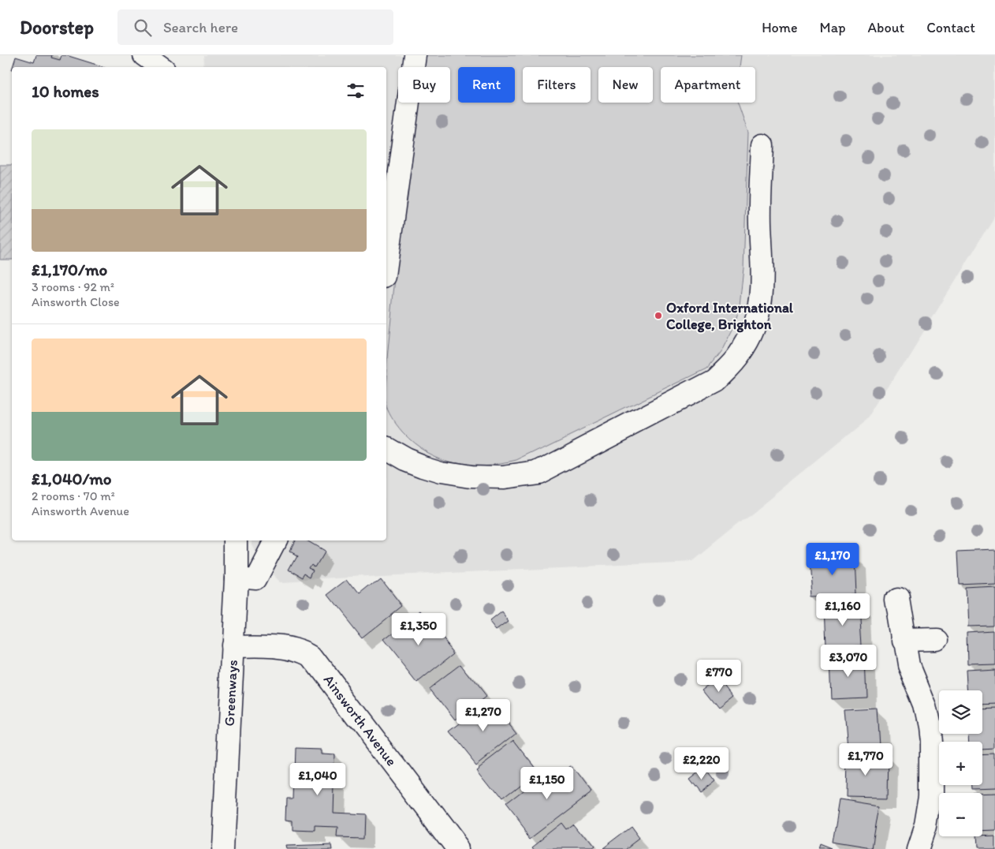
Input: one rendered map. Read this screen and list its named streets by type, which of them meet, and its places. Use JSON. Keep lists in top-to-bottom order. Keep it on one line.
{"streets":{"street":["Greenways","Ainsworth Avenue"]},"crossings":[["Greenways","Ainsworth Avenue"]],"places":["Oxford International College, Brighton"],"page":{"header":"Doorstep","search":"Search here","nav":["Home","Map","About","Contact"],"chip":["Buy","Rent","Filters","New","Apartment"],"heading":"10 homes","list":[{"name":"£1,170/mo","note":"3 rooms · 92 m² · Ainsworth Close"},{"name":"£1,040/mo","note":"2 rooms · 70 m² · Ainsworth Avenue"}],"price":["£1,170","£1,160","£1,350","£3,070","£770","£1,270","£1,770","£2,220","£1,040","£1,150"],"map_buttons":["+","−"]}}
